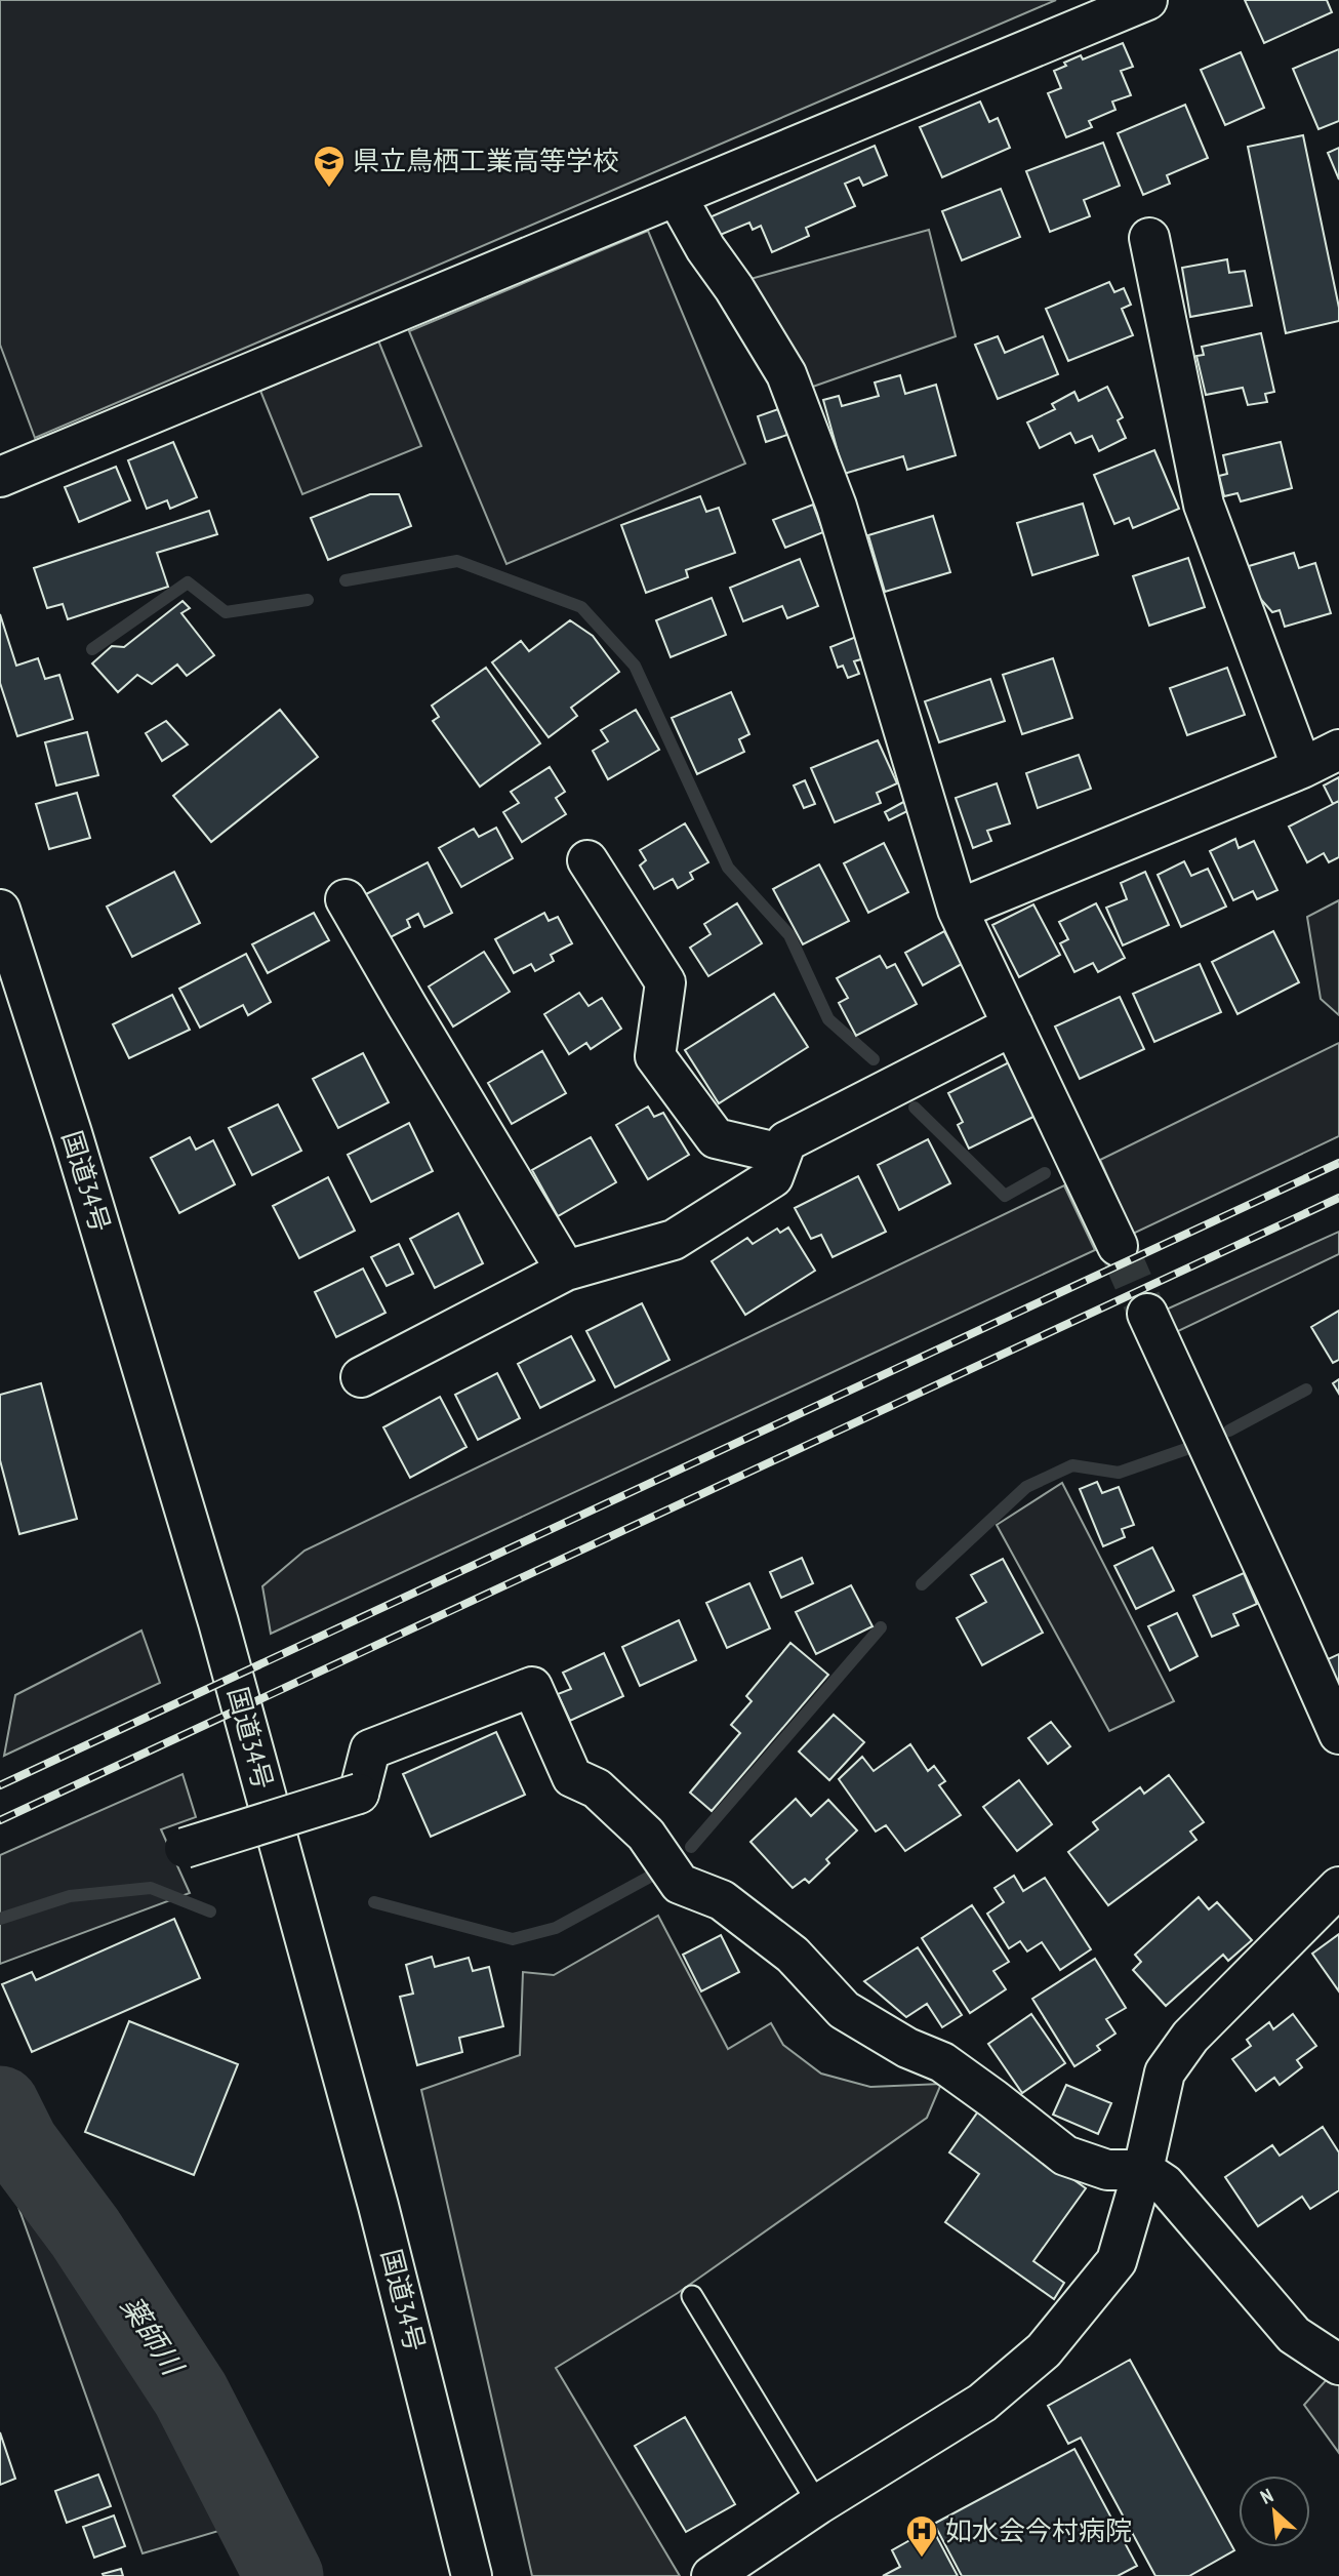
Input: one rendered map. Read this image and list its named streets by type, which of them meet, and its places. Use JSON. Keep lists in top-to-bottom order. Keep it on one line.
{"streets":{"main road":["国道34号"]},"water":["薬師川"],"places":{"school or university":["県立鳥栖工業高等学校"],"hospital":["如水会今村病院"]},"north":"top left"}
